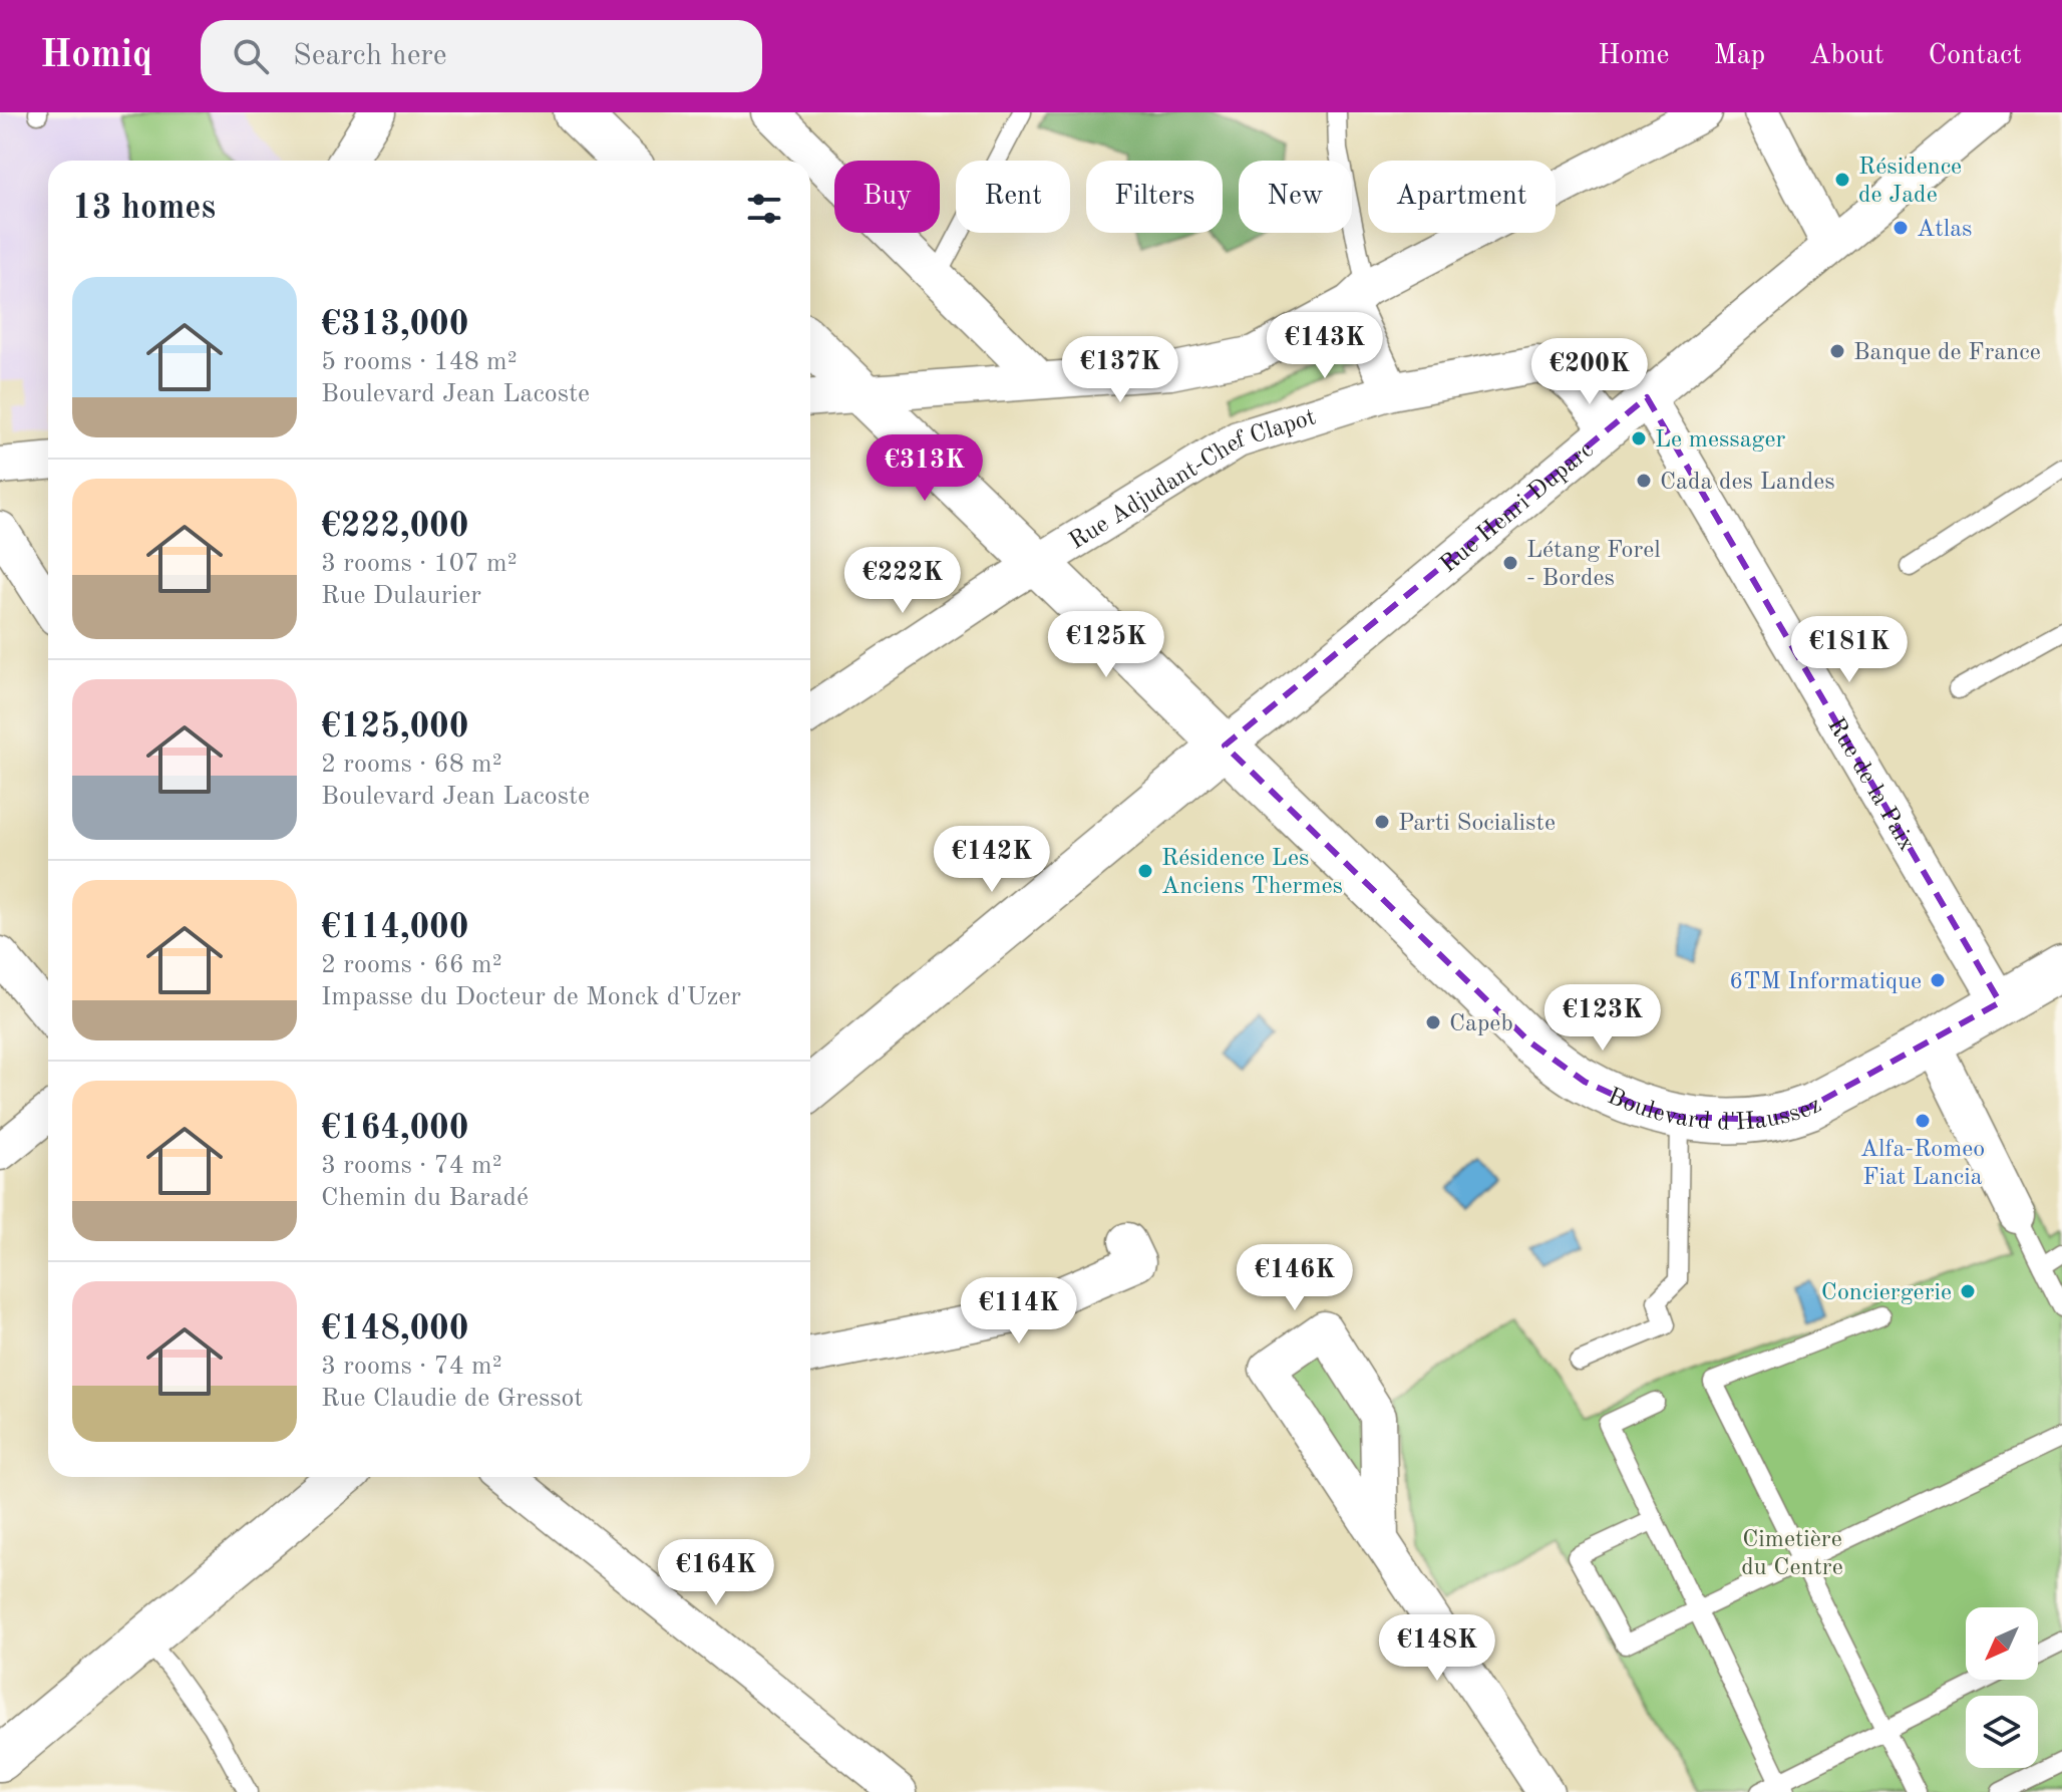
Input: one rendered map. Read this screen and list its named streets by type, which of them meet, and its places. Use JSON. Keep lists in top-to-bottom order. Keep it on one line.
{"streets":{"main road":["Boulevard d'Haussez"],"street":["Rue Adjudant-Chef Clapot","Rue Henri Duparc","Rue de la Paix"]},"crossings":[["Rue Adjudant-Chef Clapot","Rue Henri Duparc"],["Rue Adjudant-Chef Clapot","Boulevard d'Haussez"],["Rue Henri Duparc","Rue de la Paix"],["Rue Henri Duparc","Boulevard d'Haussez"],["Rue de la Paix","Boulevard d'Haussez"]],"parks":["Cimetière du Centre"],"places":["Résidence de Jade","Atlas","Banque de France","Le messager","Cada des Landes","Létang Forel - Bordes","Parti Socialiste","Résidence Les Anciens Thermes","6TM Informatique","Capeb","Alfa-Romeo Fiat Lancia","Conciergerie"],"north":"bottom left","page":{"header":"Homiq","search":"Search here","nav":["Home","Map","About","Contact"],"chip":["Buy","Rent","Filters","New","Apartment"],"heading":"13 homes","list":[{"name":"€313,000","note":"5 rooms · 148 m² · Boulevard Jean Lacoste"},{"name":"€222,000","note":"3 rooms · 107 m² · Rue Dulaurier"},{"name":"€125,000","note":"2 rooms · 68 m² · Boulevard Jean Lacoste"},{"name":"€114,000","note":"2 rooms · 66 m² · Impasse du Docteur de Monck d'Uzer"},{"name":"€164,000","note":"3 rooms · 74 m² · Chemin du Baradé"},{"name":"€148,000","note":"3 rooms · 74 m² · Rue Claudie de Gressot"}],"price":["€143K","€137K","€200K","€313K","€222K","€125K","€181K","€142K","€123K","€146K","€114K","€164K","€148K"]}}
